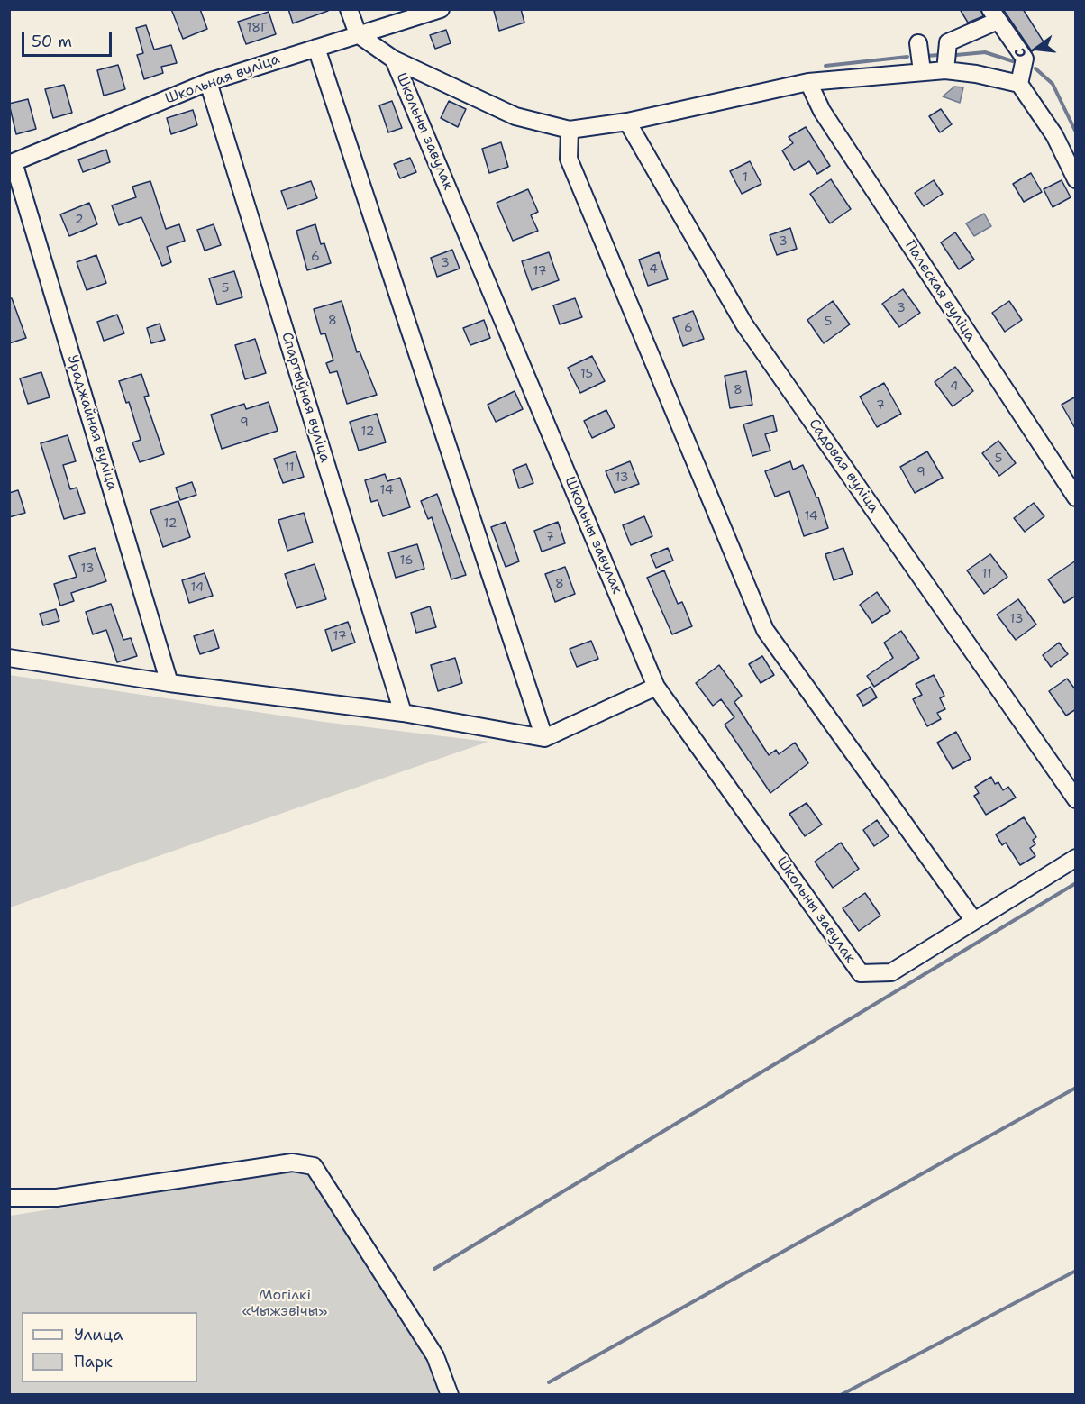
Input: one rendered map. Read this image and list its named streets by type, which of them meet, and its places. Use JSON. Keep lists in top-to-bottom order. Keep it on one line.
{"streets":{"street":["Школьная вуліца","Школьны завулак","Палеская вуліца","Спартыўная вуліца","Ураджайная вуліца","Садовая вуліца"]},"crossings":[["Школьная вуліца","Спартыўная вуліца"],["Школьная вуліца","Ураджайная вуліца"]],"parks":["Могілкі «Чыжэвічы»"],"house_numbers":["18Г","1","2","3","6","3","4","17","5","3","8","5","6","15","4","8","7","9","12","5","11","9","13","14","14","12","7","16","13","11","8","14","13","17"],"legend":["Улица","Парк"],"scale_bar":"50 m","north":"left"}
